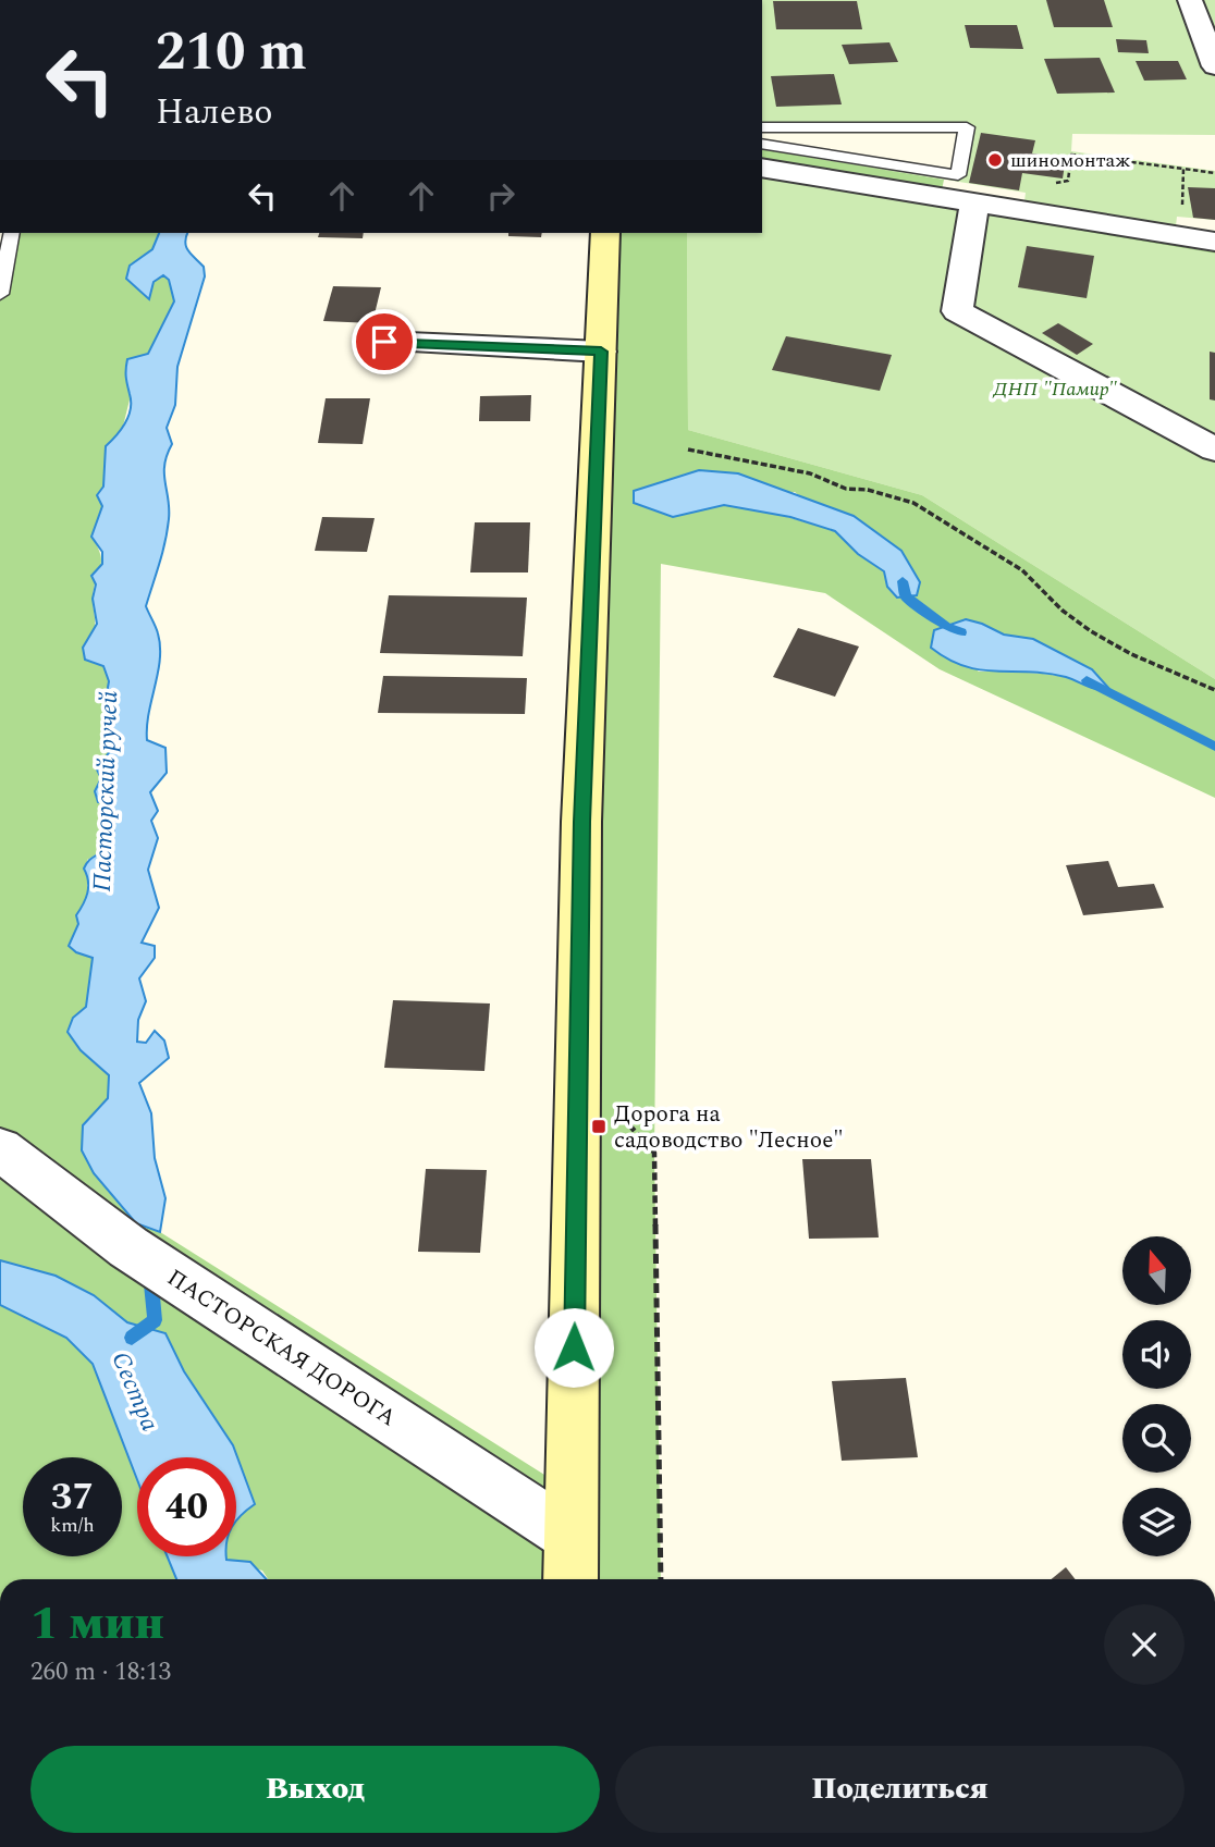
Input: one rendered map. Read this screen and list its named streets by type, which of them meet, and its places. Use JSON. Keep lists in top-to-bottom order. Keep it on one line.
{"streets":{"street":["ПАСТОРСКАЯ ДОРОГА"]},"water":["Пасторский ручей","Сестра"],"parks":["ДНП \"Памир\""],"places":{"other":["шиномонтаж"],"transit":["Дорога на садоводство \"Лесное\""]},"north":"top","page":{"turn":["210 m","Налево"],"speed":"37 km/h","limit":"40","heading":["1 мин","260 m · 18:13"],"buttons":["Выход","Поделиться"]}}
